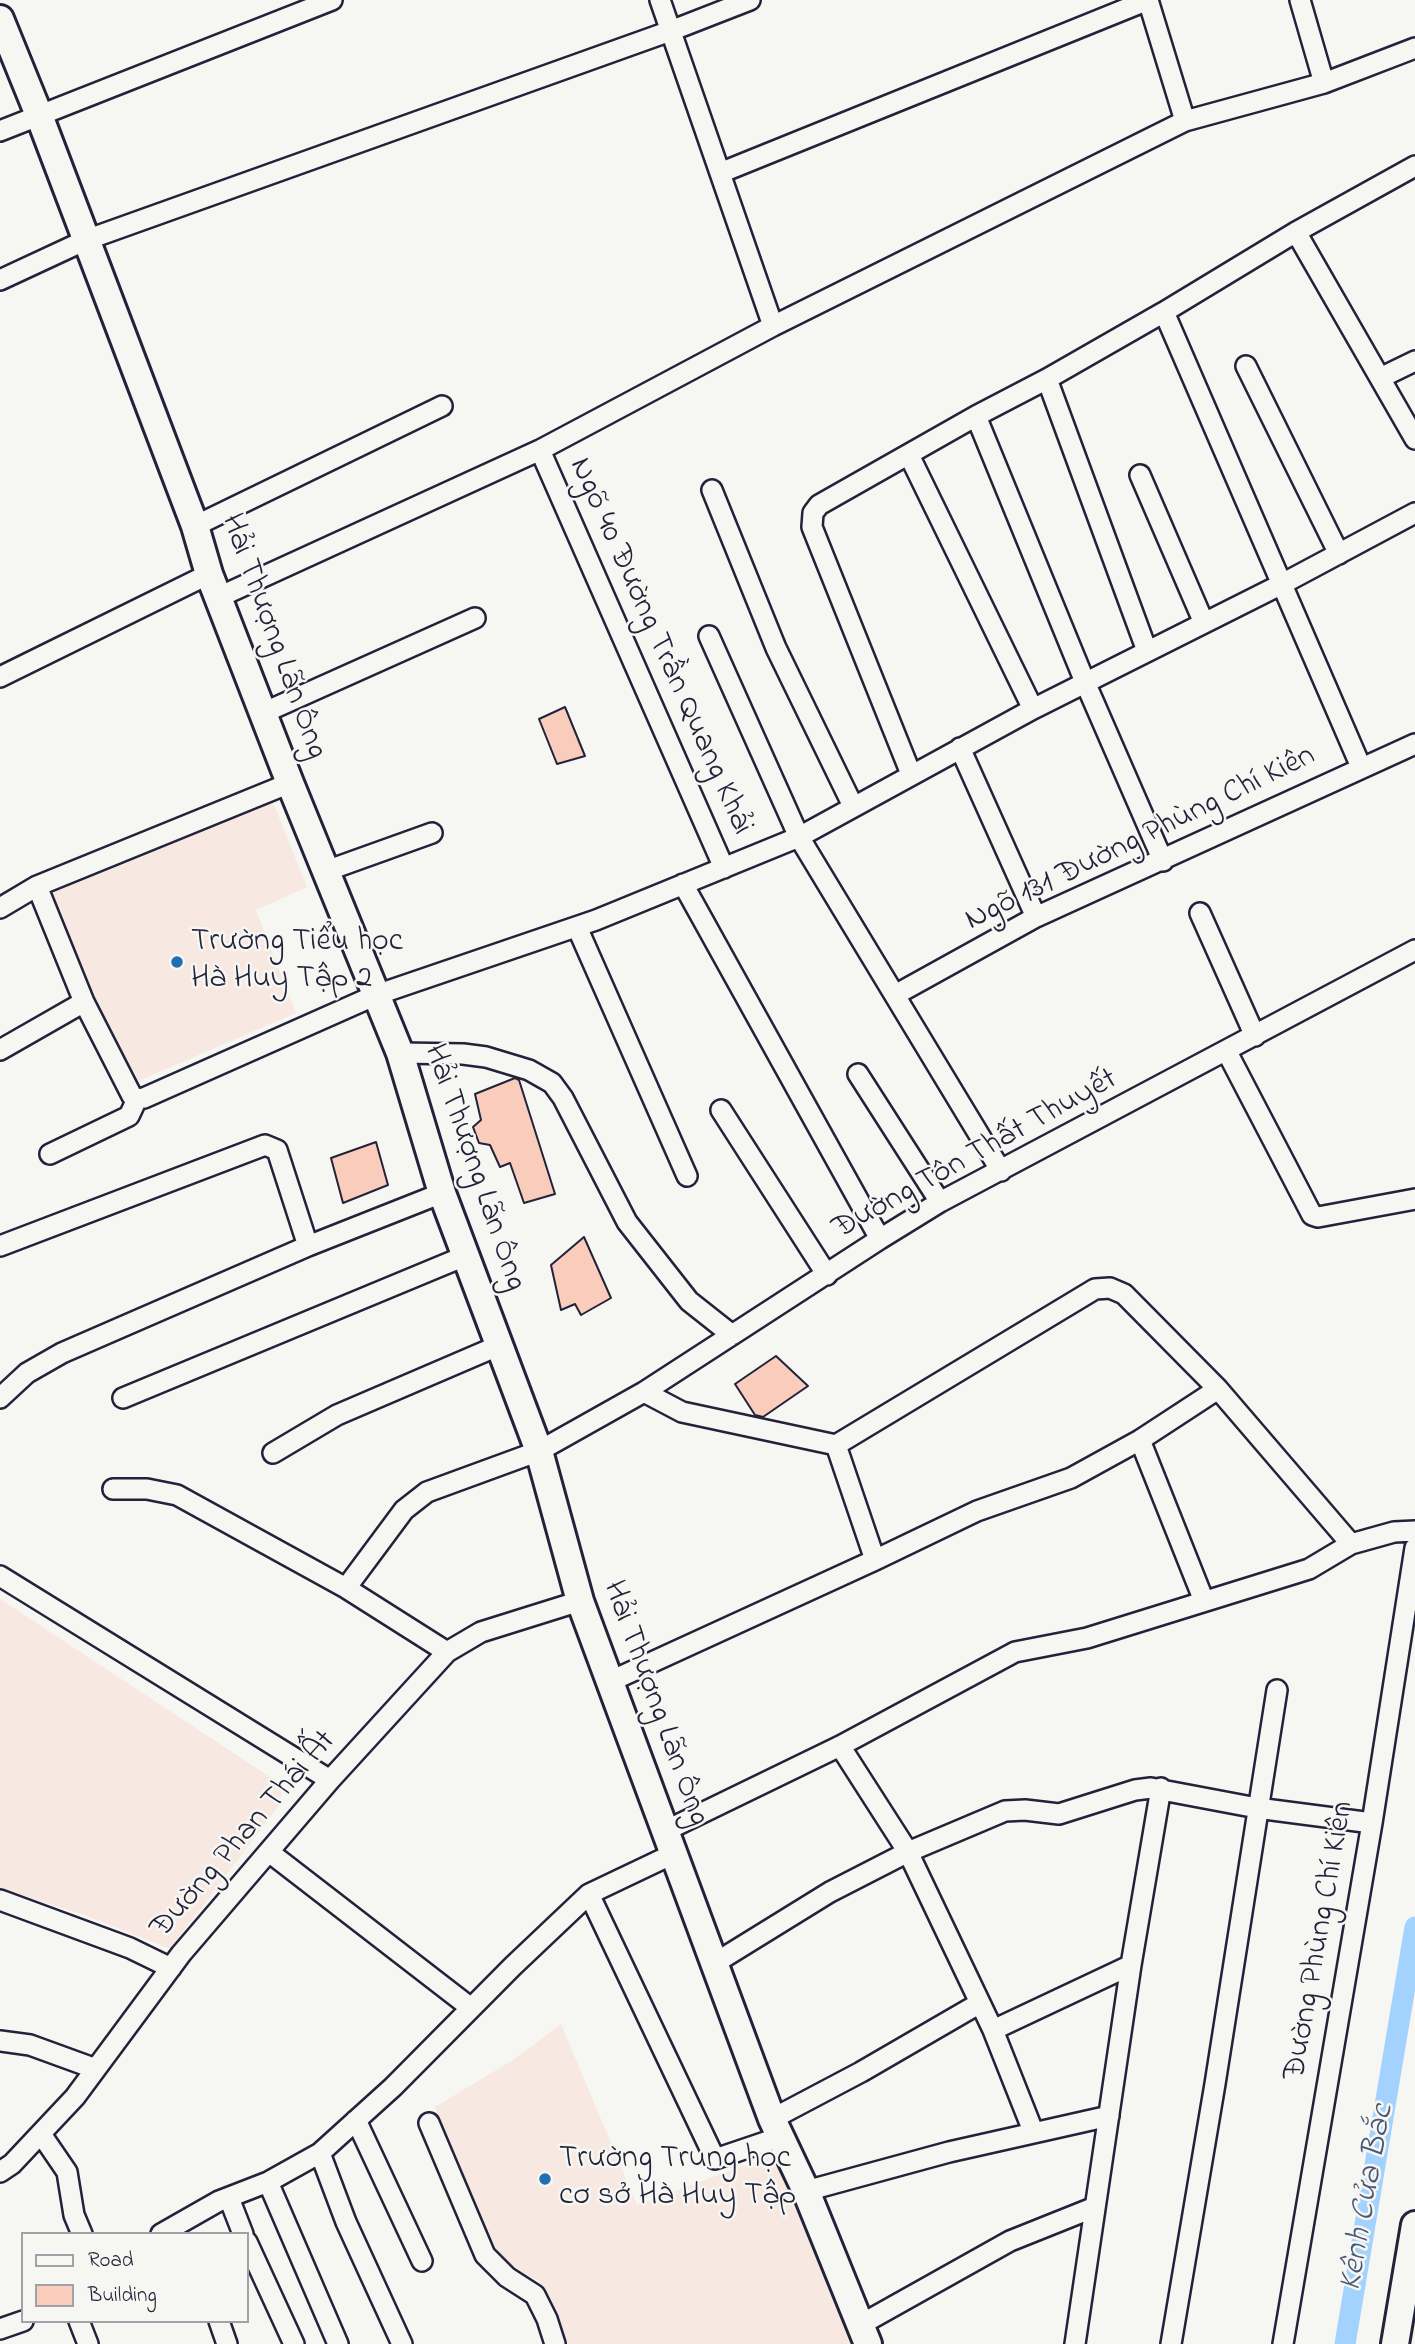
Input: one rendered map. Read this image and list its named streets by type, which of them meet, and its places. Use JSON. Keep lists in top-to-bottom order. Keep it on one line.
{"streets":{"street":["Hải Thượng Lãn Ông","Ngõ 40 Đường Trần Quang Khải","Ngõ 131 Đường Phùng Chí Kiên","Đường Tôn Thất Thuyết","Đường Phan Thái Ất","Đường Phùng Chí Kiên"]},"crossings":[["Hải Thượng Lãn Ông","Đường Tôn Thất Thuyết"],["Hải Thượng Lãn Ông","Đường Phan Thái Ất"]],"water":["Kênh Cửa Bắc"],"places":["Trường Tiểu học Hà Huy Tập 2","Trường Trung học cơ sở Hà Huy Tập"],"legend":["Road","Building"]}
